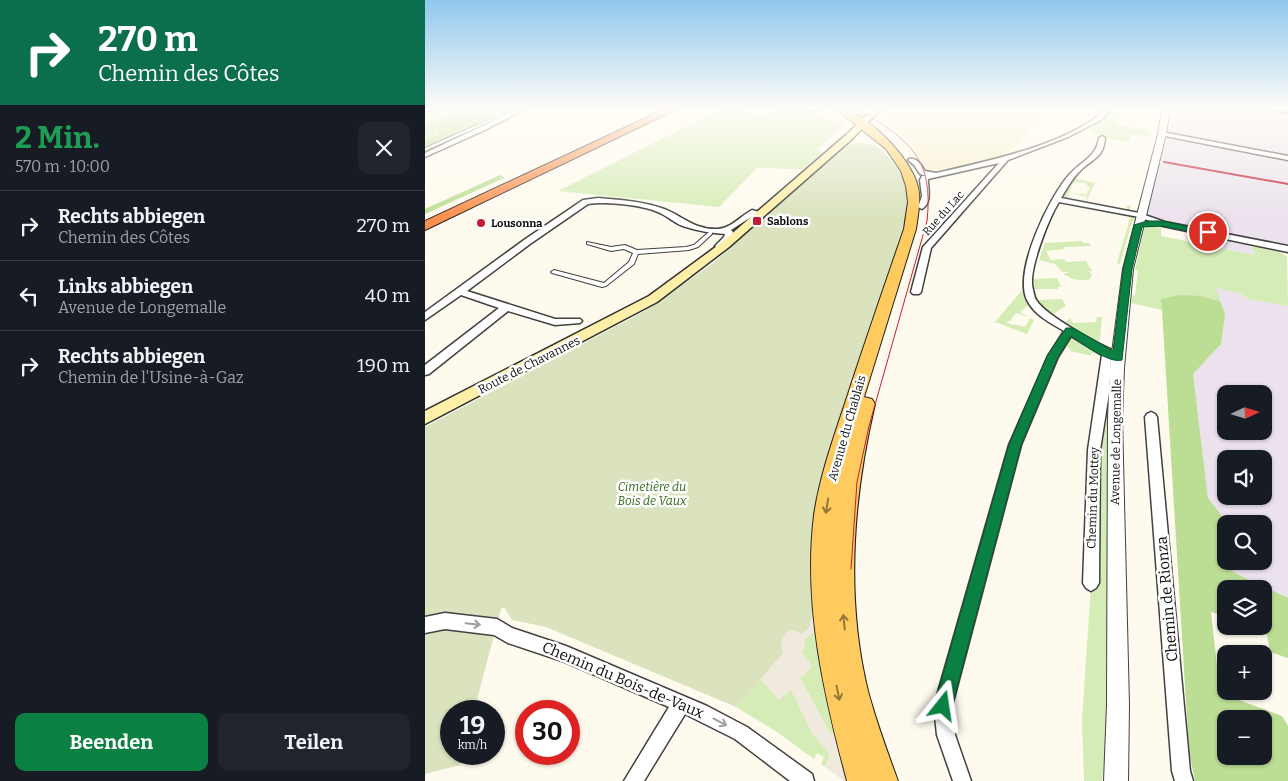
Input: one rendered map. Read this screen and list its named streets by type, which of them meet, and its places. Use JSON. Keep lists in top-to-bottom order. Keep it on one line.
{"streets":{"main road":["Route de Chavannes","Avenue du Chablais"],"street":["Rue du Lac","Avenue de Longemalle","Chemin du Mottey","Chemin de Rionza","Chemin du Bois-de-Vaux"]},"crossings":[["Rue du Lac","Avenue du Chablais"],["Avenue de Longemalle","Chemin du Mottey"]],"one_way":["Chemin du Bois-de-Vaux"],"parks":["Cimetière du Bois de Vaux"],"places":{"transit":["Sablons"],"other":["Lousonna"]},"north":"right","page":{"turn":["270 m","Chemin des Côtes"],"heading":["2 Min.","570 m · 10:00"],"list":[{"name":"Rechts abbiegen","note":"Chemin des Côtes","value":"270 m"},{"name":"Links abbiegen","note":"Avenue de Longemalle","value":"40 m"},{"name":"Rechts abbiegen","note":"Chemin de l'Usine-à-Gaz","value":"190 m"}],"map_buttons":["+","−"],"speed":"19 km/h","limit":"30","buttons":["Beenden","Teilen"]}}
